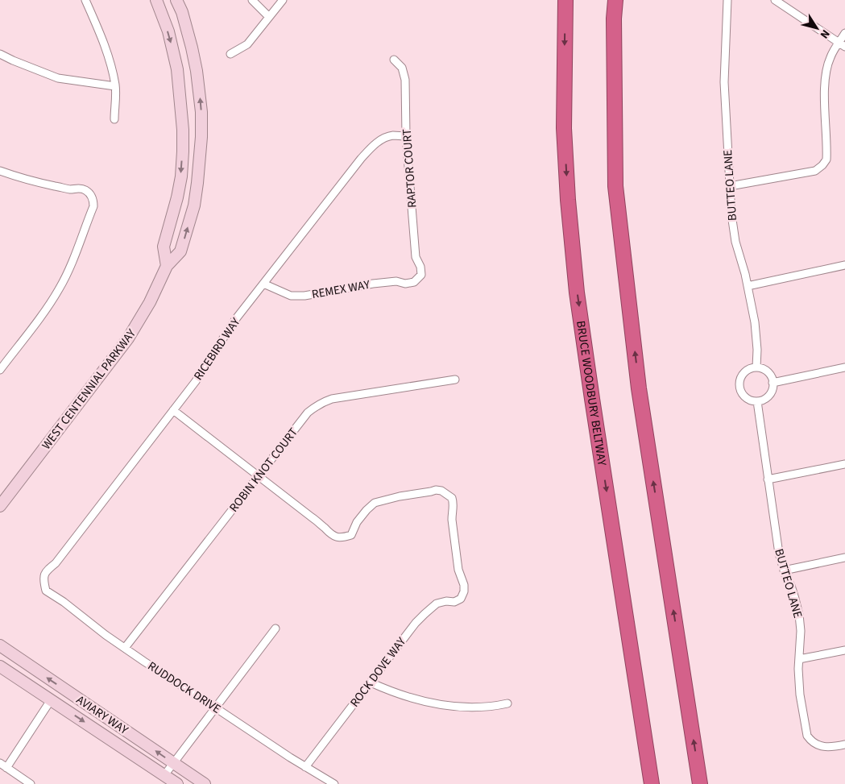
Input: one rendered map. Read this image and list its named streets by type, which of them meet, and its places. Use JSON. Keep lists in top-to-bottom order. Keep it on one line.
{"streets":{"highway":["BRUCE WOODBURY BELTWAY"],"main road":["WEST CENTENNIAL PARKWAY","AVIARY WAY"],"street":["RAPTOR COURT","BUTTEO LANE","REMEX WAY","RICEBIRD WAY","ROBIN KNOT COURT","ROCK DOVE WAY","RUDDOCK DRIVE"]},"crossings":[["RAPTOR COURT","REMEX WAY"],["RAPTOR COURT","RICEBIRD WAY"],["REMEX WAY","RICEBIRD WAY"],["RICEBIRD WAY","RUDDOCK DRIVE"],["ROBIN KNOT COURT","ROCK DOVE WAY"],["ROBIN KNOT COURT","RUDDOCK DRIVE"],["ROCK DOVE WAY","RUDDOCK DRIVE"]],"north":"bottom right"}
